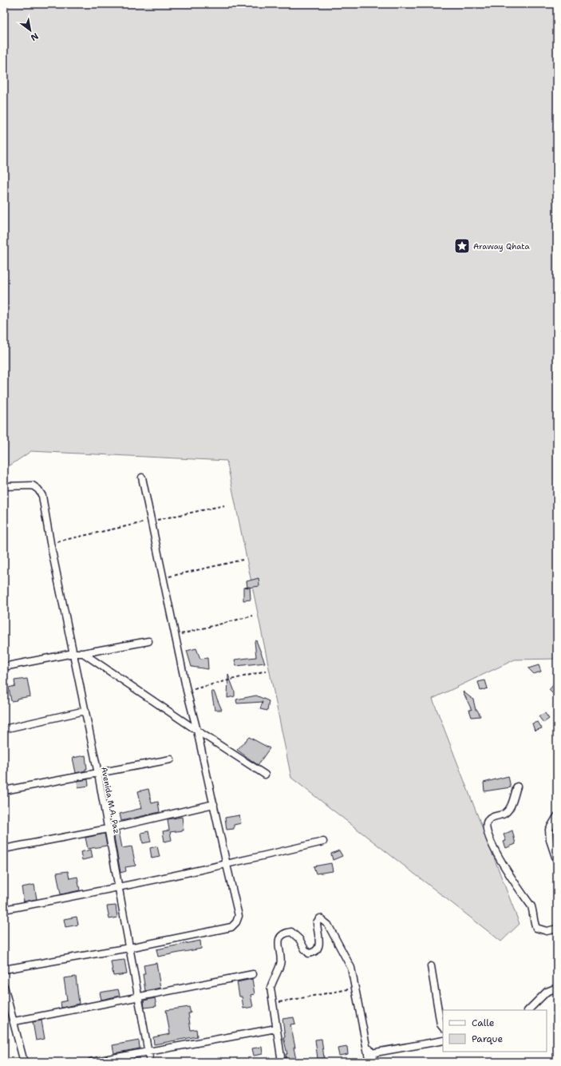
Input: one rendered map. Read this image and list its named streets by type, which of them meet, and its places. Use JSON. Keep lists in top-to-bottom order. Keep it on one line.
{"streets":{"street":["Avenida M.A. Paz"]},"places":{"place":["Araway Qhata"]},"legend":["Calle","Parque"],"north":"bottom right"}
